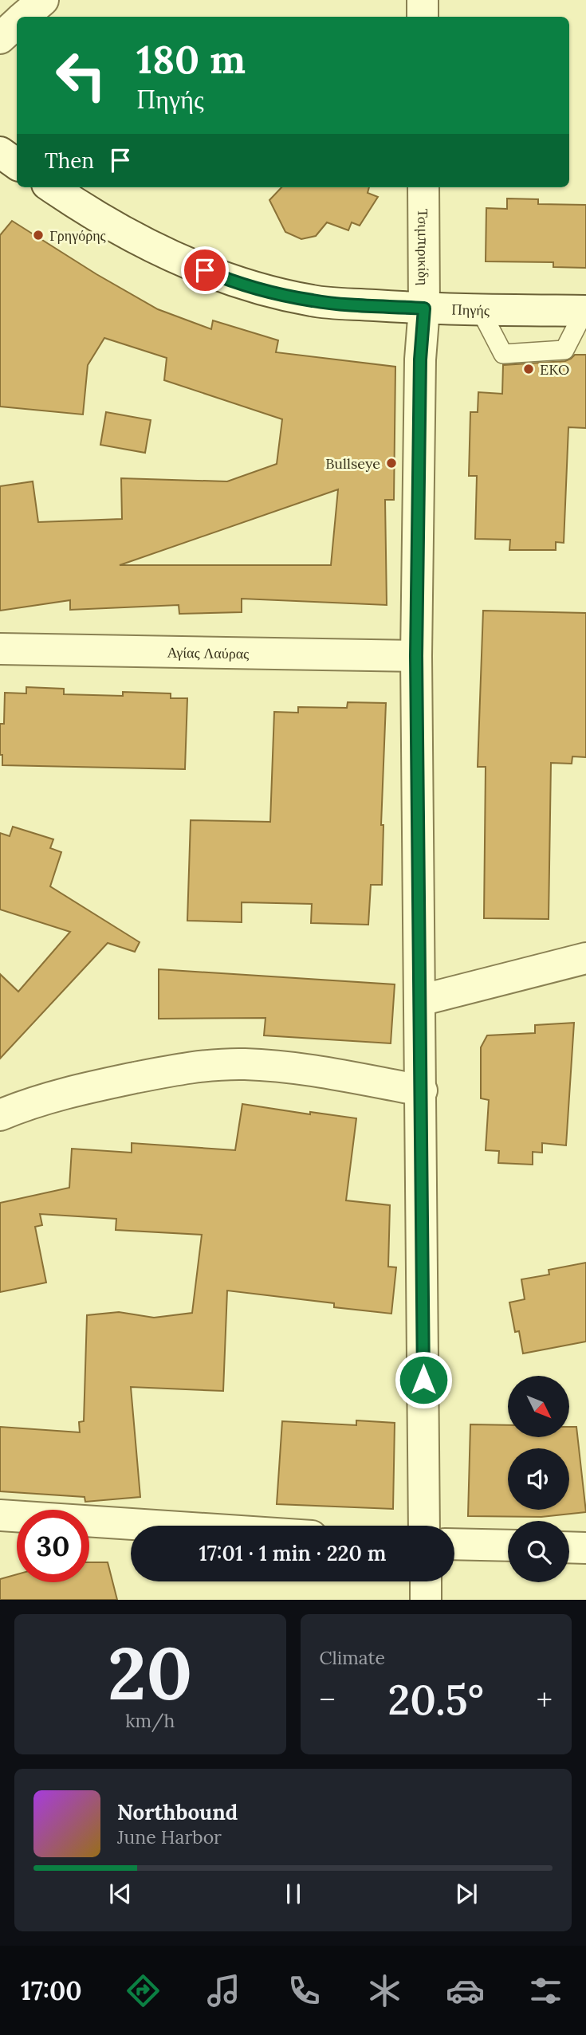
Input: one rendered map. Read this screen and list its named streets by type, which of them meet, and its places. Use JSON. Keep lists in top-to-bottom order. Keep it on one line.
{"streets":{"street":["Τσιμπιρικίδη","Πηγής","Αγίας Λαύρας"]},"crossings":[["Τσιμπιρικίδη","Πηγής"],["Τσιμπιρικίδη","Αγίας Λαύρας"]],"places":["Γρηγόρης","EKO","Bullseye"],"north":"bottom right","page":{"turn":["180 m","Πηγής"],"then":"Then","limit":"30","trip":"17:01 · 1 min · 220 m","tile":[["20","km/h"],"Climate"],"heat":["−","20.5°","+"],"song":["Northbound","June Harbor"],"tabs":"17:00"}}
